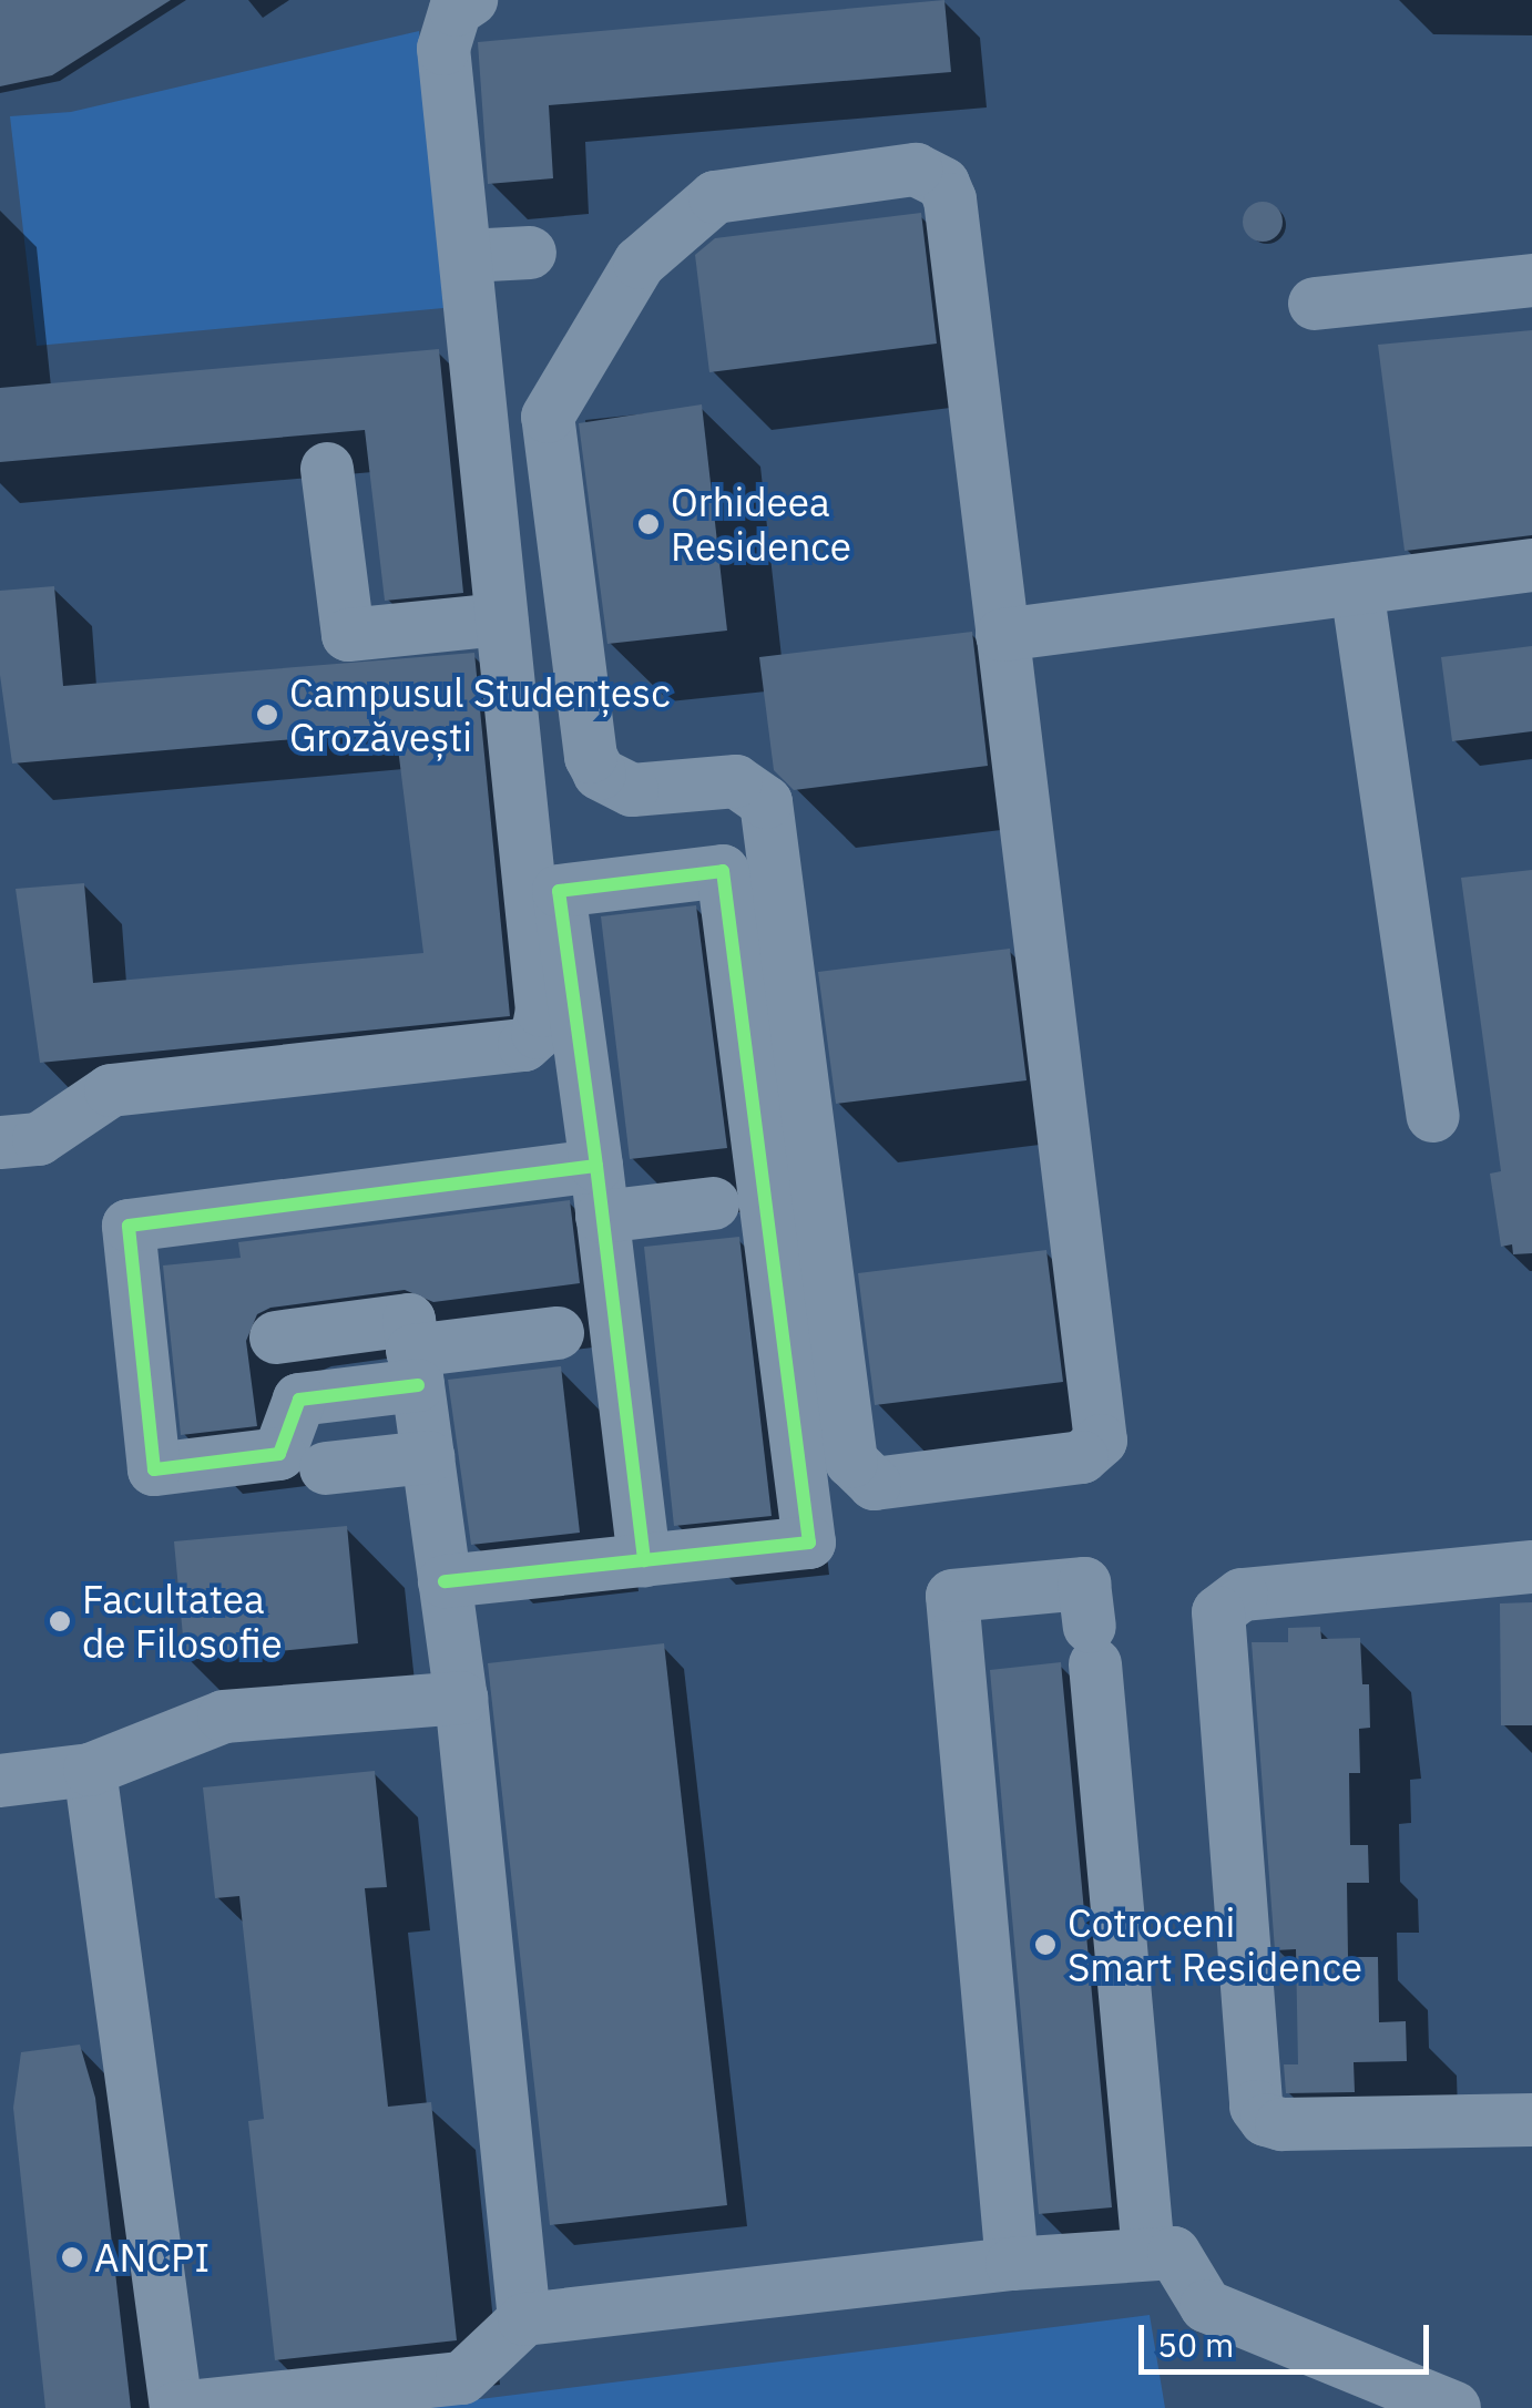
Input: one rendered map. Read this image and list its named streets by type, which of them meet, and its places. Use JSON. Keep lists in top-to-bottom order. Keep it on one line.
{"places":["Orhideea Residence","Campusul Studențesc Grozăvești","Facultatea de Filosofie","Cotroceni Smart Residence","ANCPI"],"scale_bar":"50 m"}
